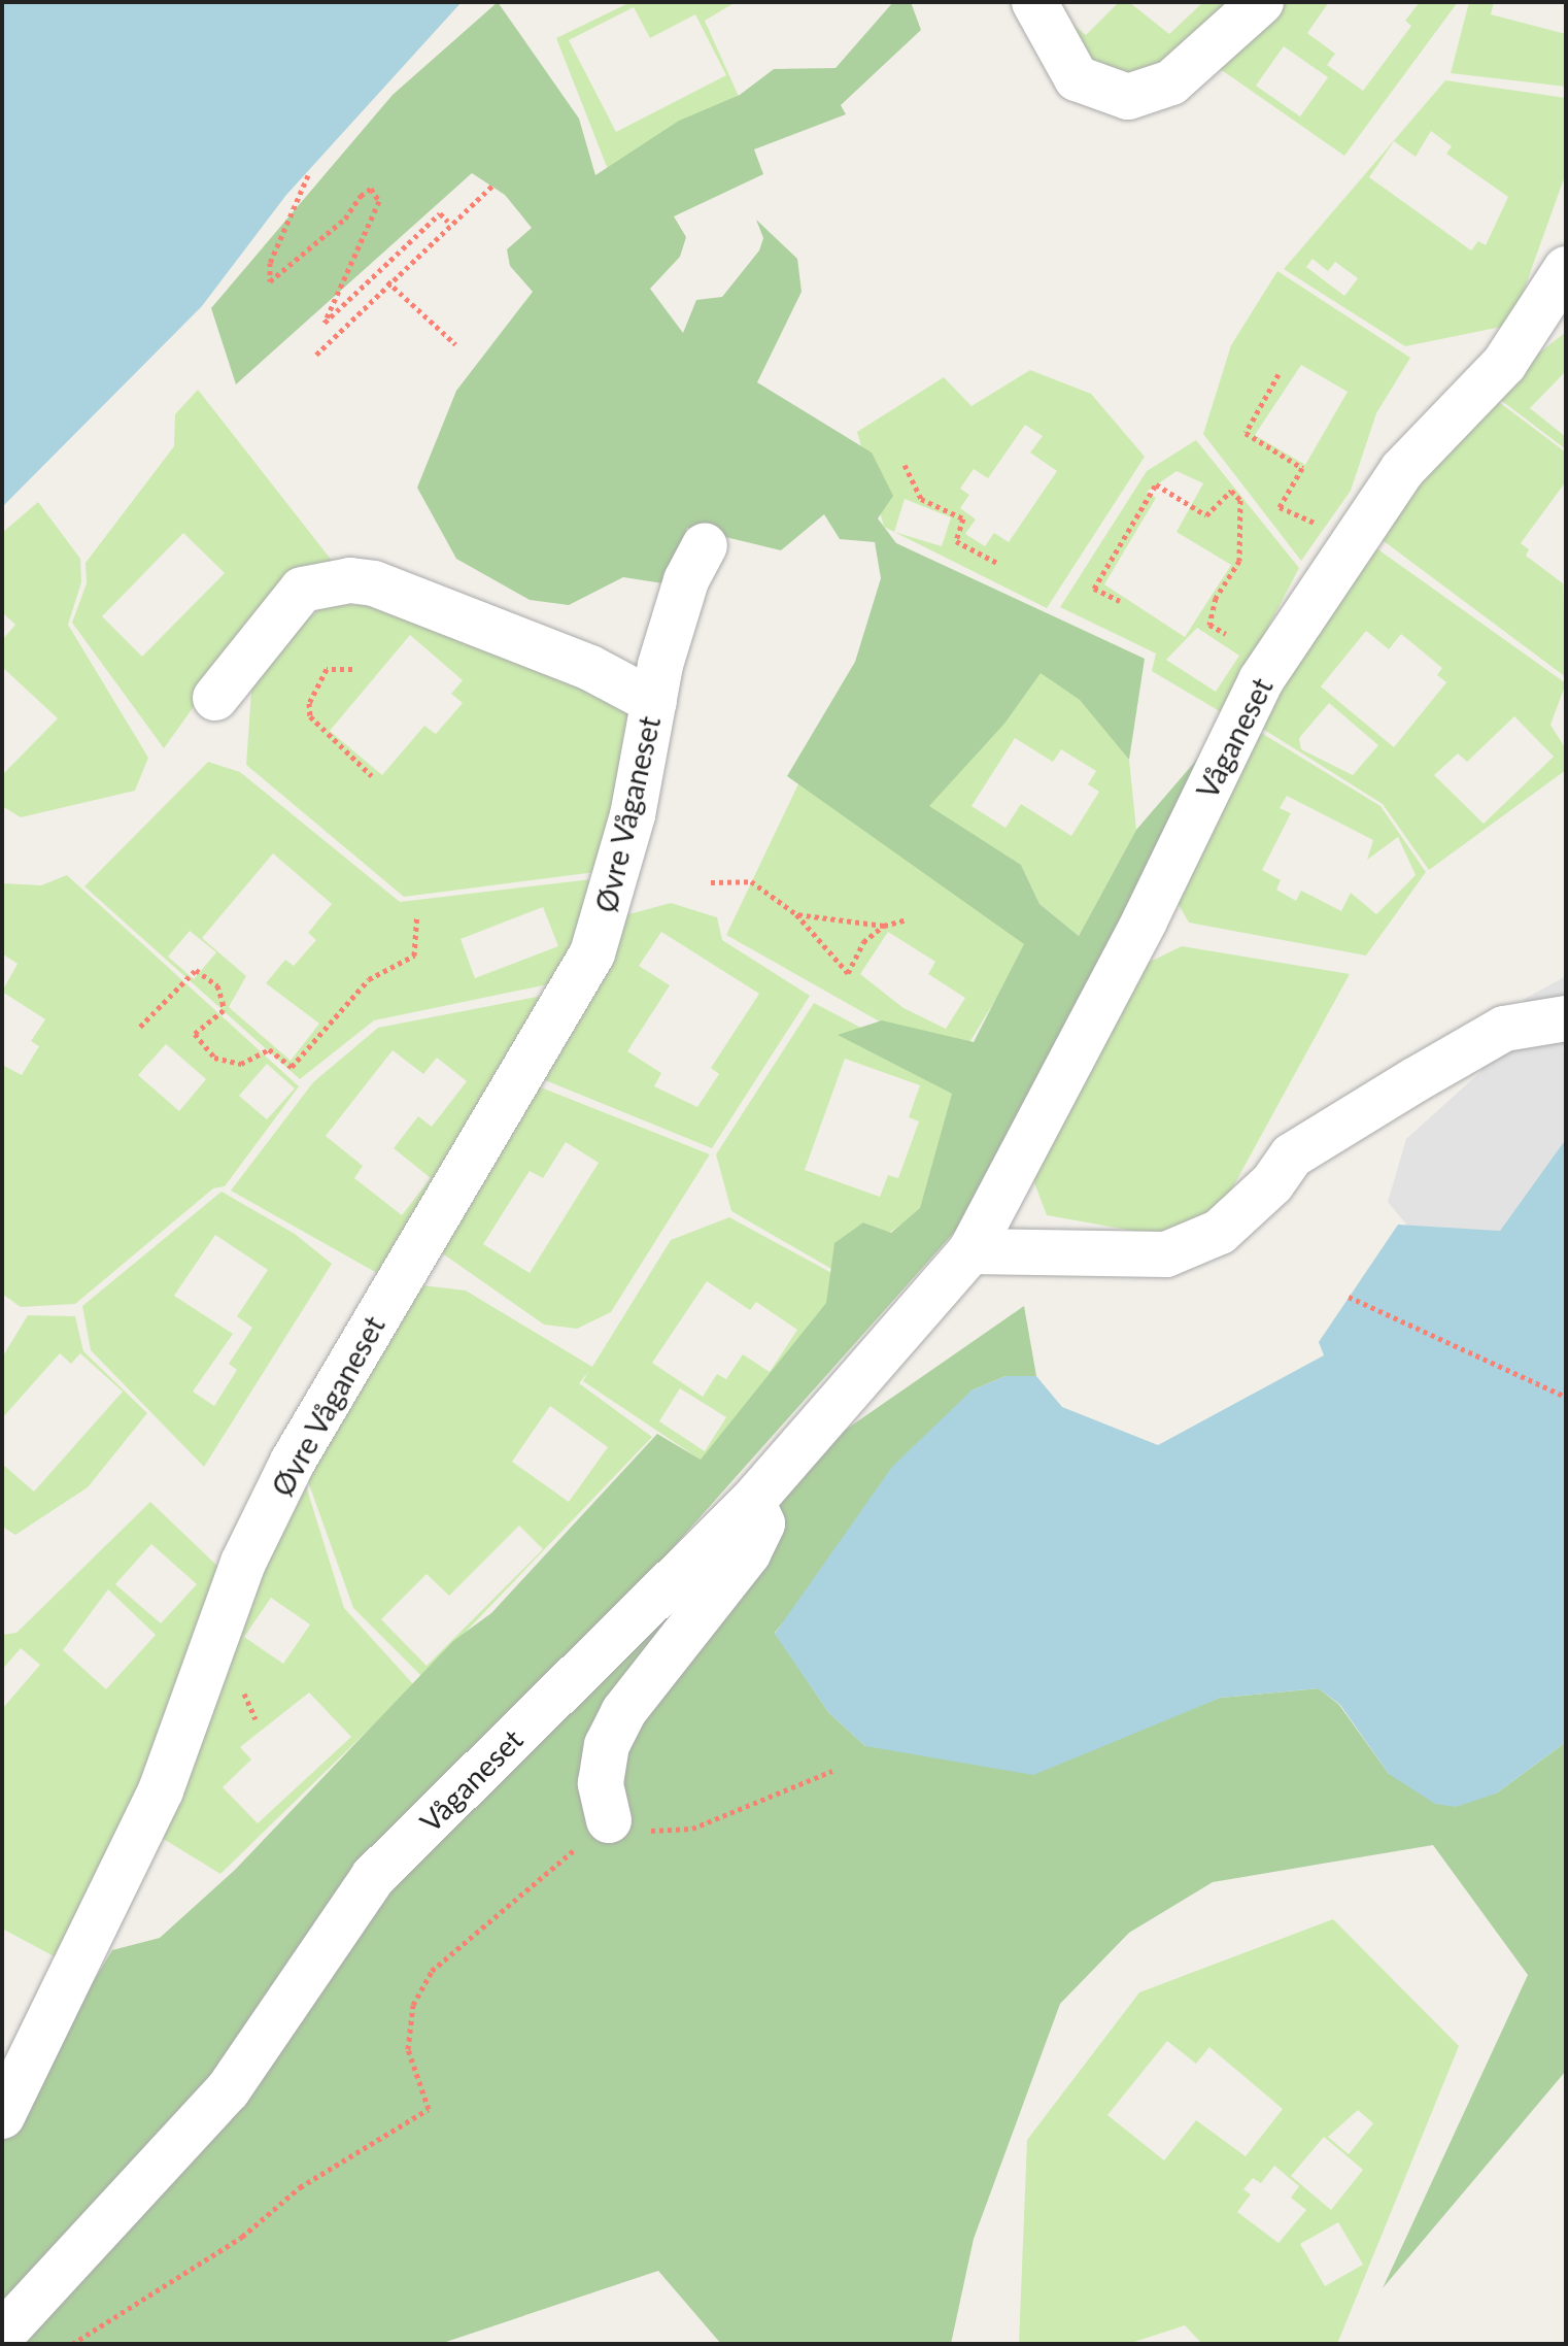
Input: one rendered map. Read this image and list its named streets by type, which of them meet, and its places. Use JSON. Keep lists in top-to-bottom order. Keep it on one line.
{"streets":{"street":["Våganeset","Øvre Våganeset"]}}
